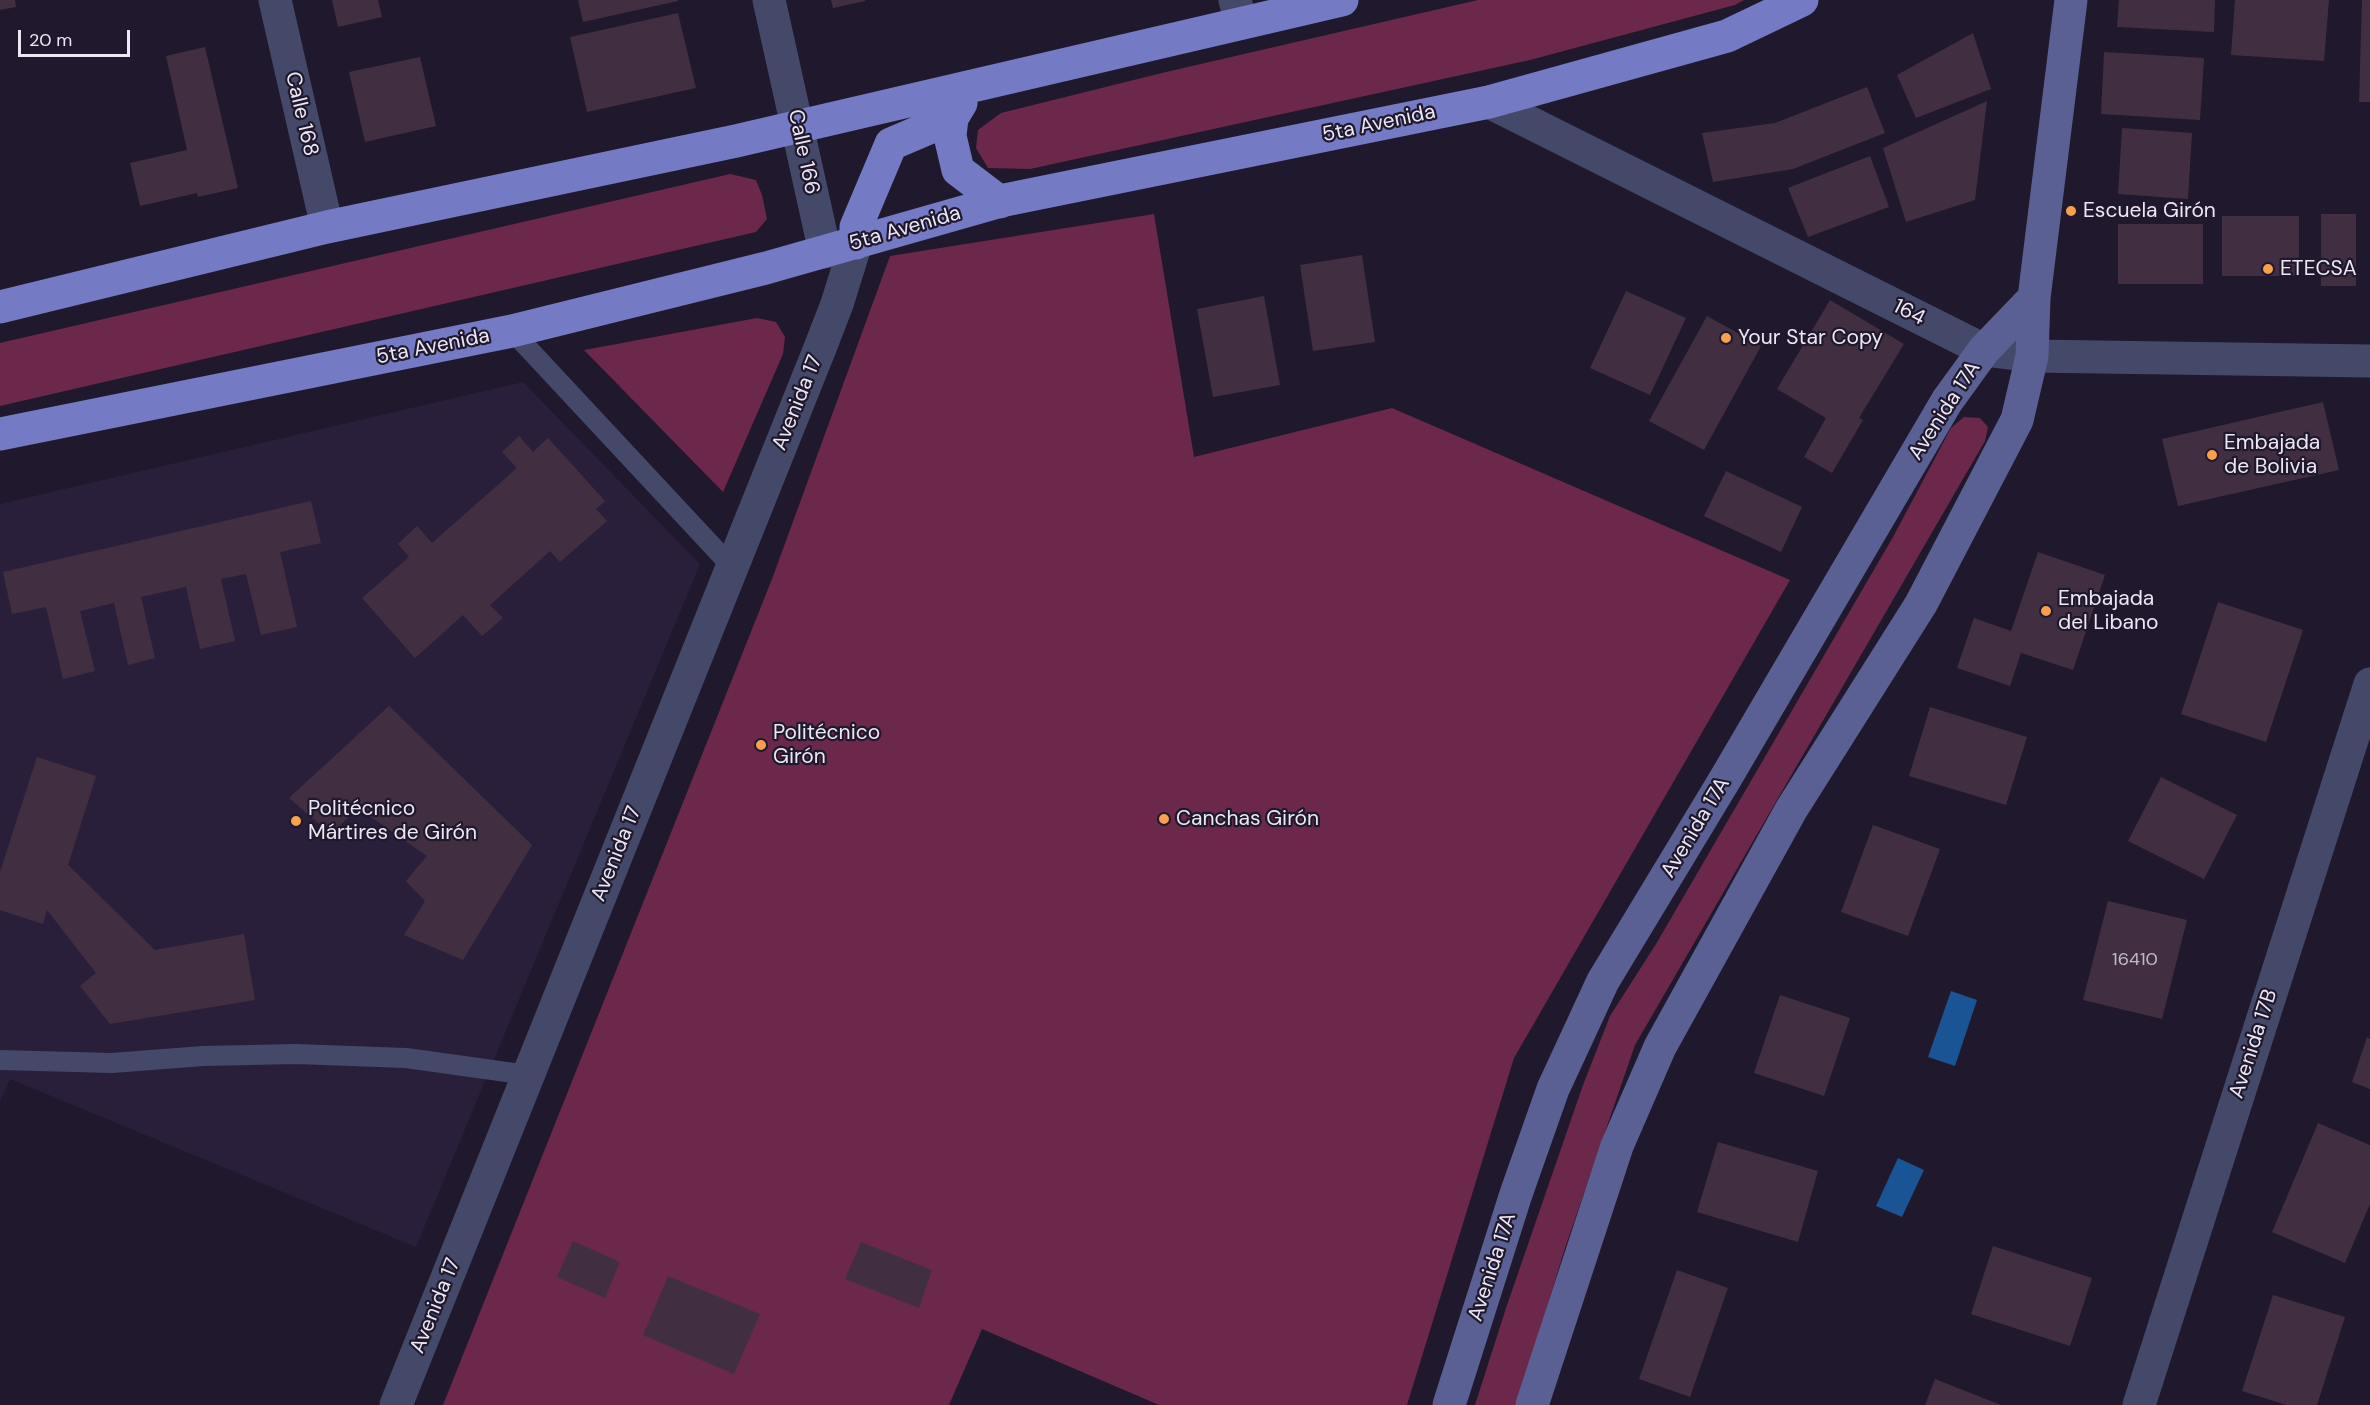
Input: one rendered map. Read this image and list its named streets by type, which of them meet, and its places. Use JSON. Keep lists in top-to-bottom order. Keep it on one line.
{"streets":{"highway":["5ta Avenida"],"main road":["Avenida 17A"],"street":["Calle 168","Calle 166","164","Avenida 17","Avenida 17B"]},"crossings":[["5ta Avenida","Calle 166"],["5ta Avenida","164"],["5ta Avenida","Avenida 17"],["Calle 166","Avenida 17"],["164","Avenida 17A"]],"places":["Escuela Girón","ETECSA","Your Star Copy","Embajada de Bolivia","Embajada del Libano","Politécnico Girón","Canchas Girón","Politécnico Mártires de Girón"],"house_numbers":["16410"],"scale_bar":"20 m"}
